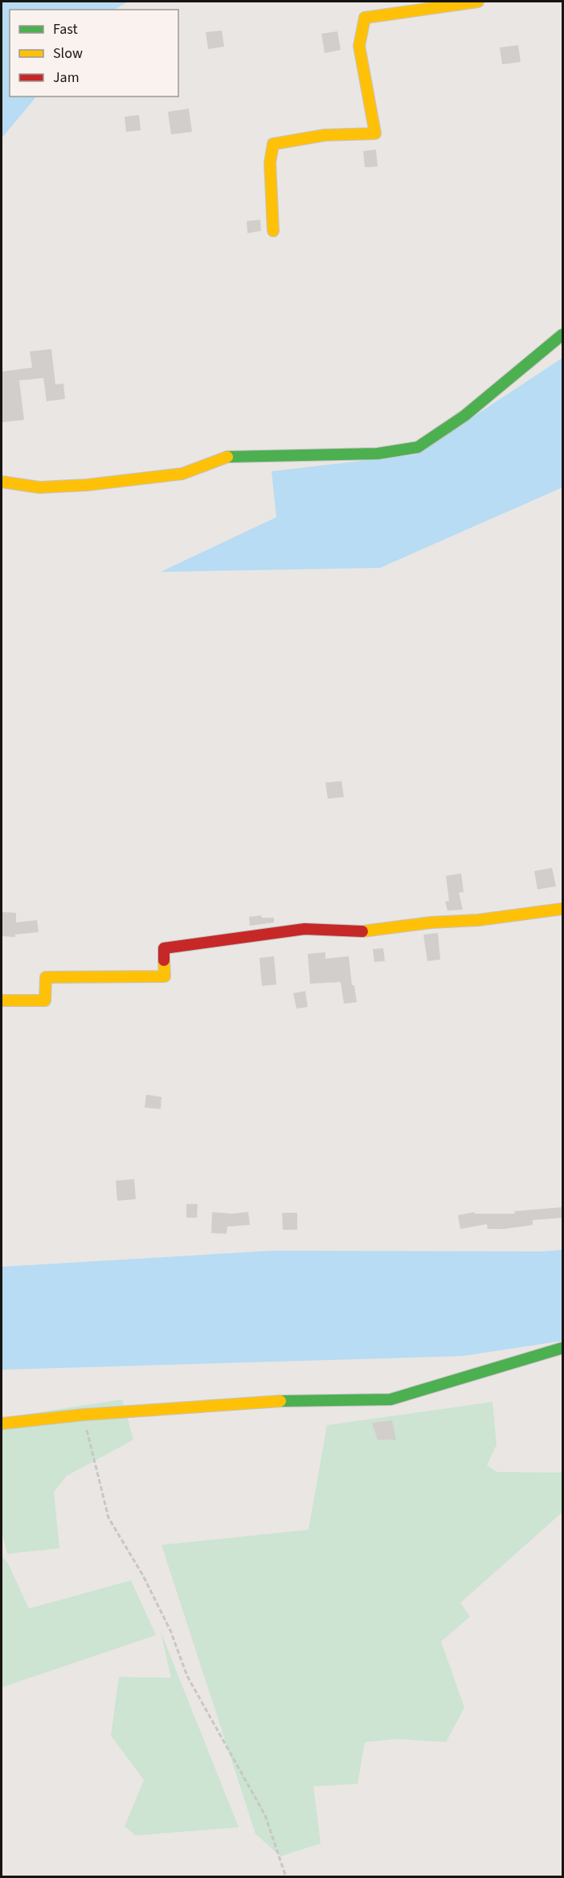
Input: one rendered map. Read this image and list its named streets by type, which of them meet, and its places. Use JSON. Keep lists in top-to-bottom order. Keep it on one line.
{"legend":["Fast","Slow","Jam"]}
